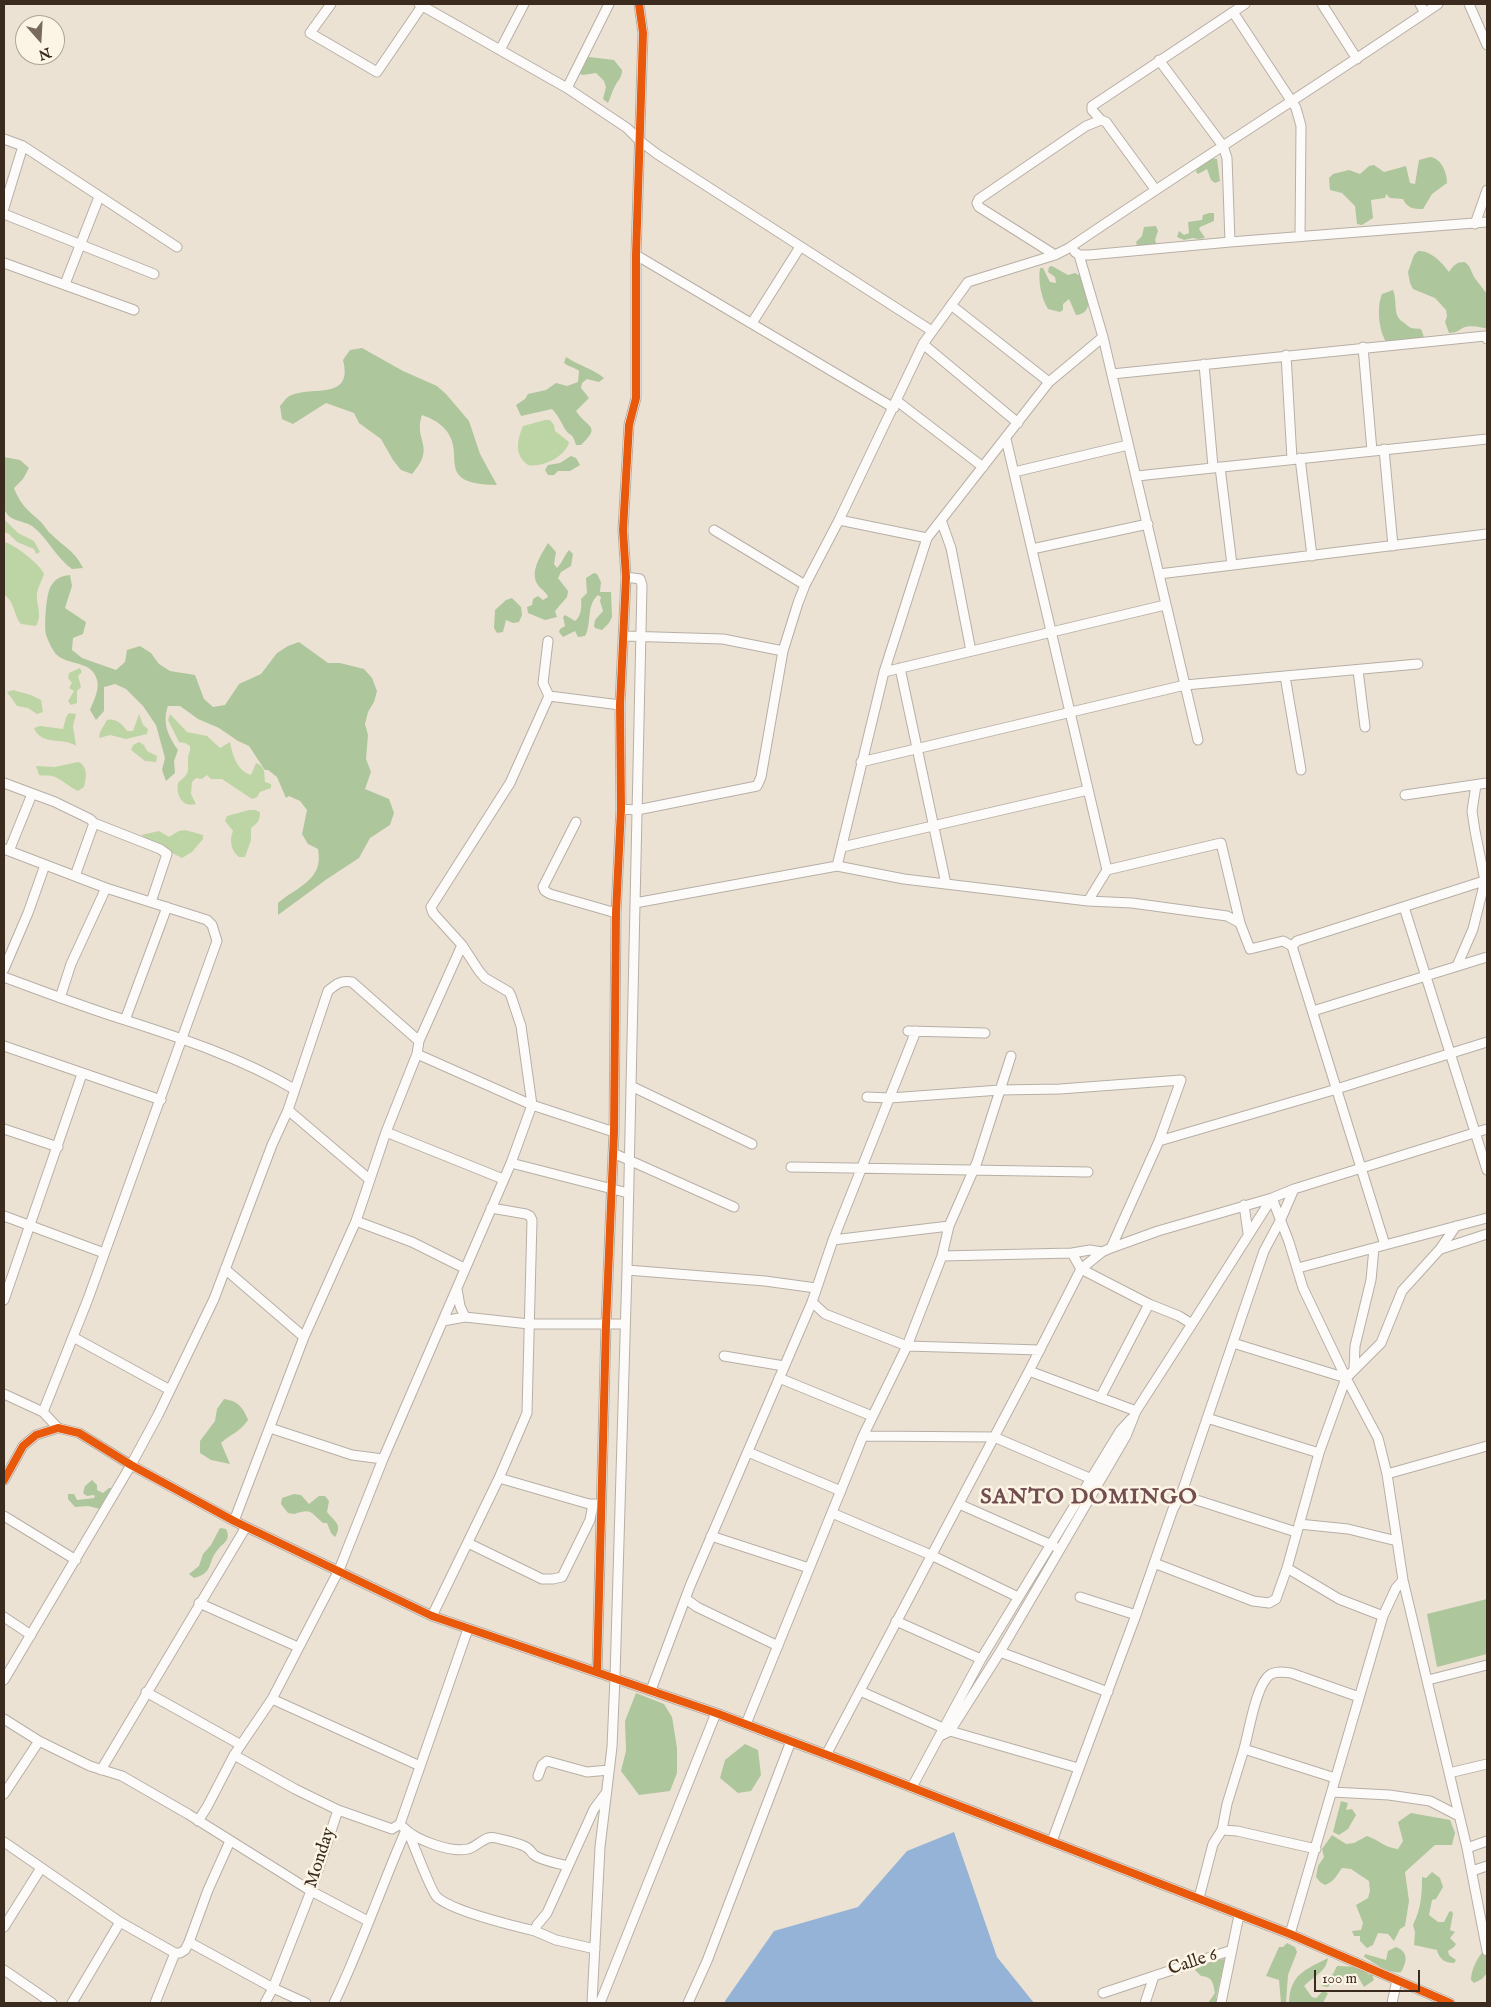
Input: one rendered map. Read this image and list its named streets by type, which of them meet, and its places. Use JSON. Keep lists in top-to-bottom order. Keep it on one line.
{"streets":{"street":["Monday","Calle 6"]},"districts":["SANTO DOMINGO"],"scale_bar":"100 m","north":"bottom"}
